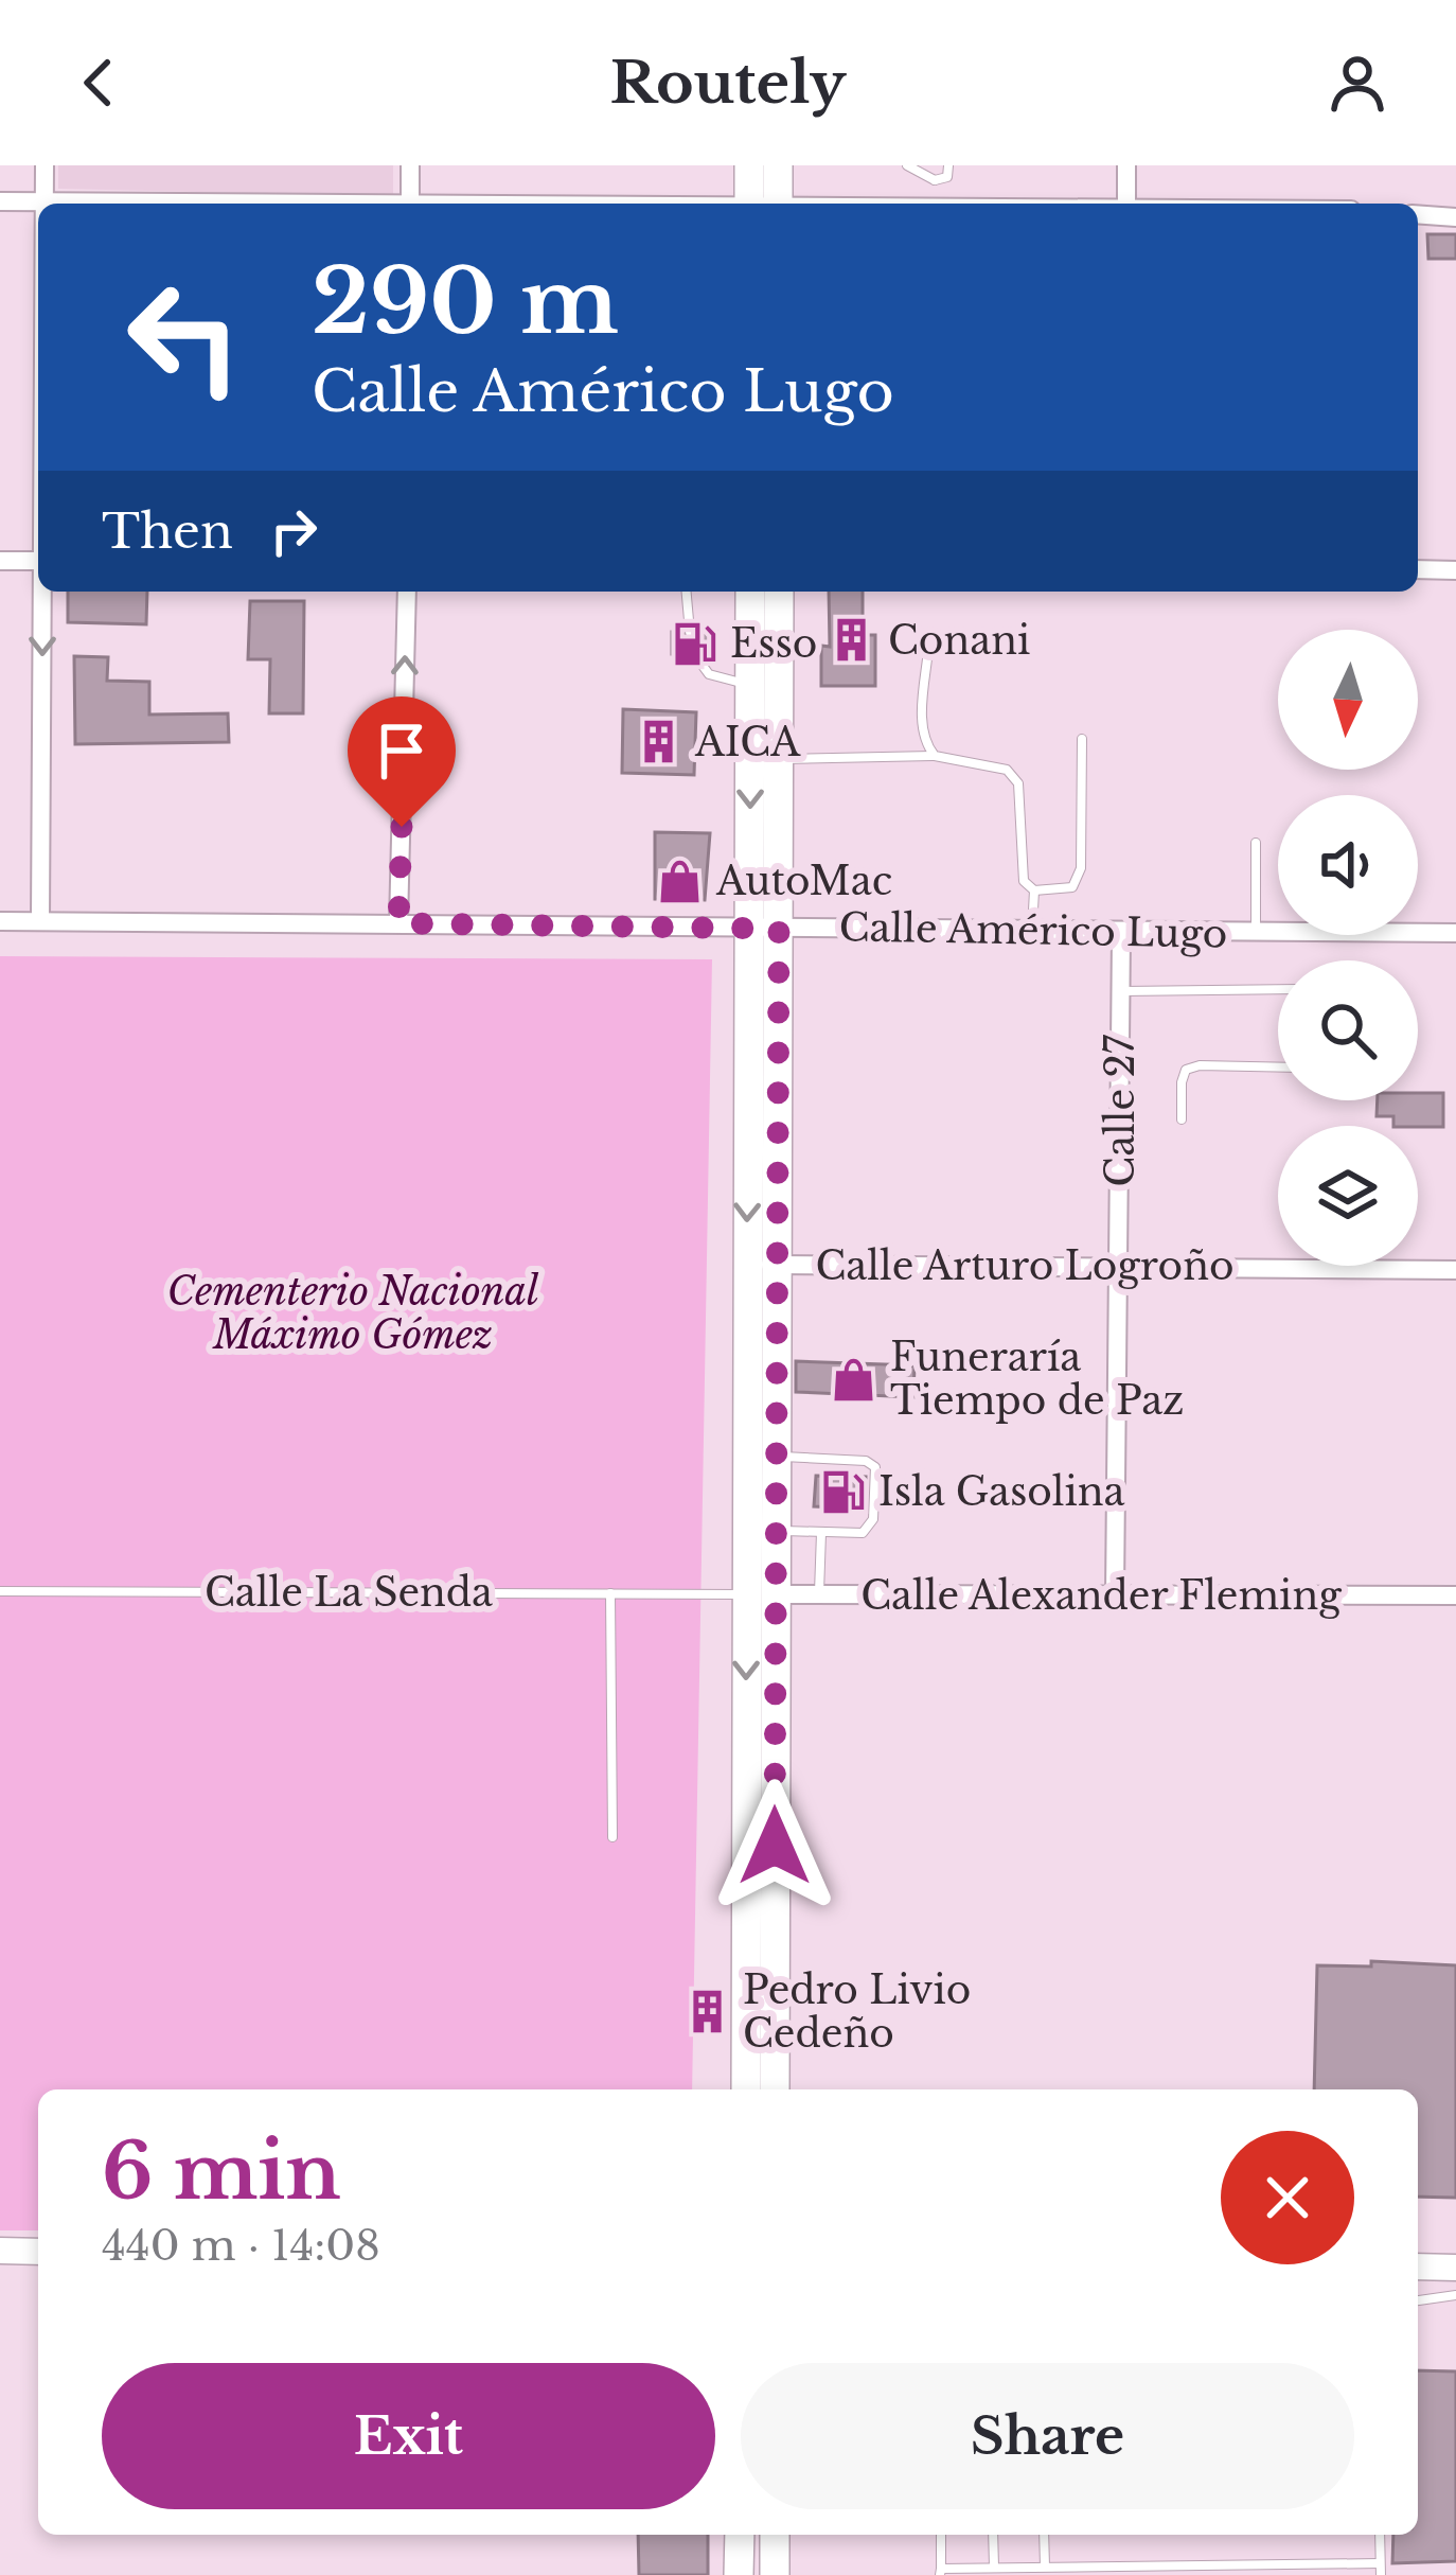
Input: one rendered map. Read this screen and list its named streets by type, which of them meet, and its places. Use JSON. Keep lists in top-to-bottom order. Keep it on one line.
{"streets":{"street":["Calle Américo Lugo","Calle 27","Calle Arturo Logroño","Calle Alexander Fleming"],"lane":["Calle La Senda"]},"crossings":[["Calle Américo Lugo","Calle 27"],["Calle 27","Calle Arturo Logroño"],["Calle 27","Calle Alexander Fleming"],["Calle La Senda","Calle Alexander Fleming"]],"parks":["Cementerio Nacional Máximo Gómez"],"places":{"building":["Conani","AICA","Pedro Livio Cedeño"],"fuel station":["Esso","Isla Gasolina"],"shop":["AutoMac","Funeraría Tiempo de Paz"]},"north":"bottom","page":{"header":"Routely","turn":["290 m","Calle Américo Lugo"],"then":"Then","heading":["6 min","440 m · 14:08"],"buttons":["Exit","Share"]}}
